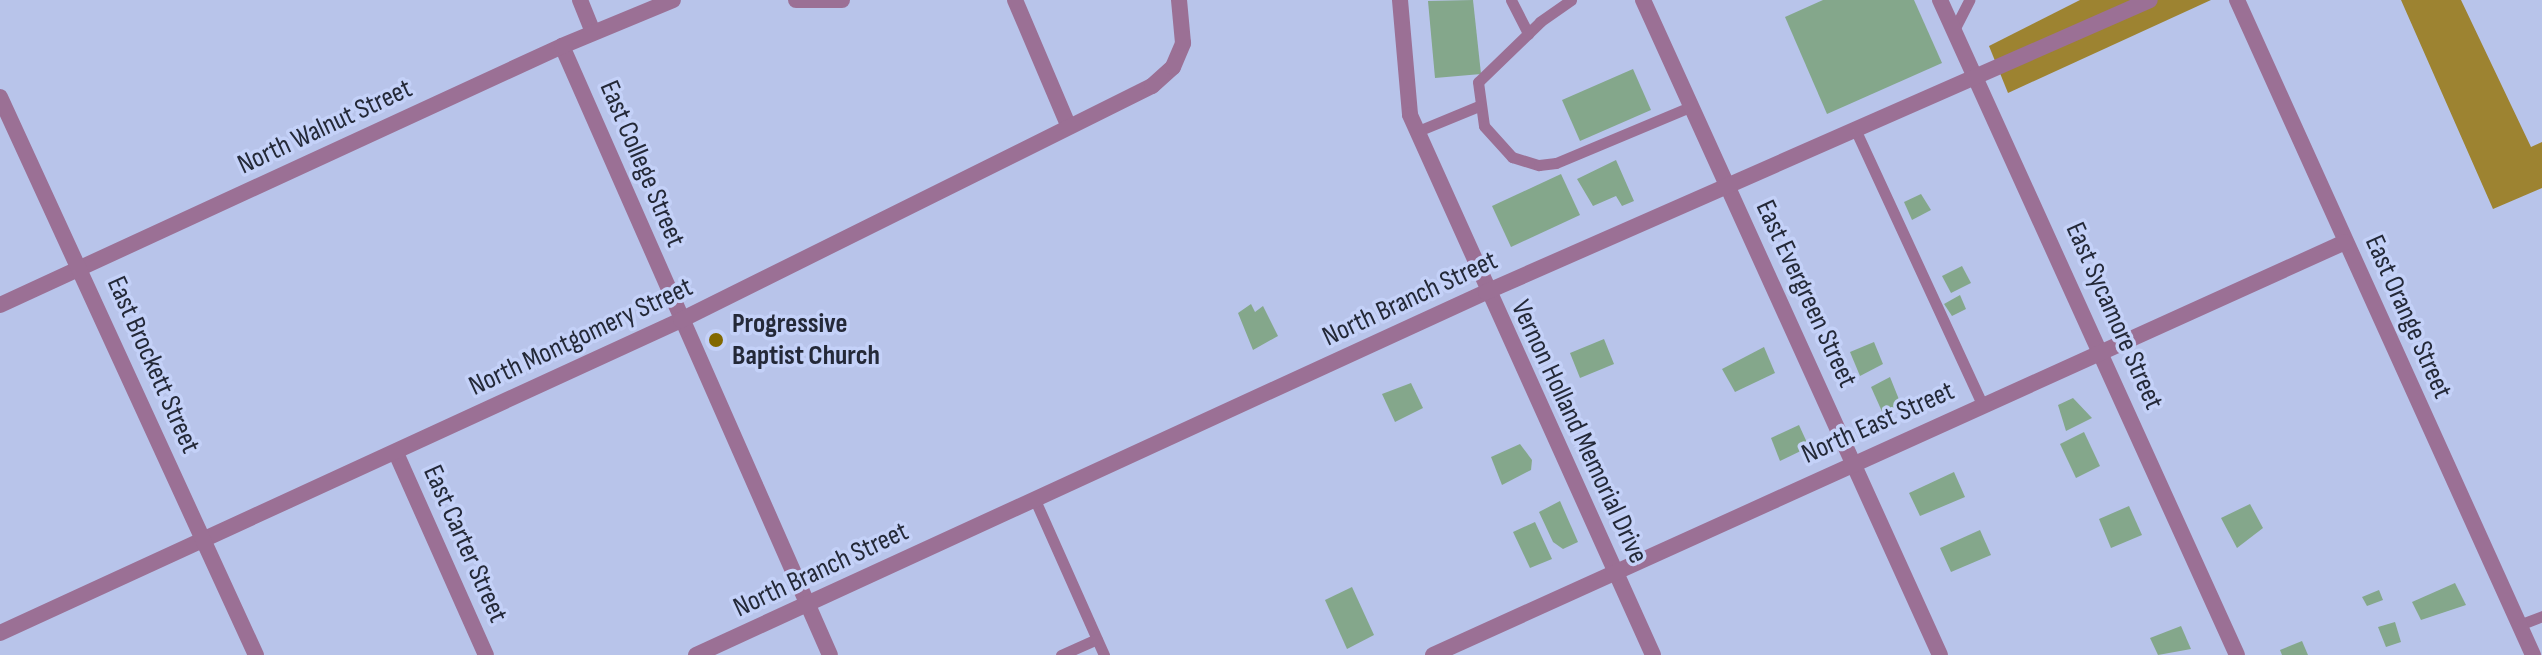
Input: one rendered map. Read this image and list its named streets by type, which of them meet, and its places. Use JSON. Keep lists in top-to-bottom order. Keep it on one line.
{"streets":{"street":["North Walnut Street","East College Street","East Evergreen Street","North Branch Street","East Sycamore Street","East Orange Street","North Montgomery Street","East Brockett Street","North East Street","Vernon Holland Memorial Drive","East Carter Street"]},"crossings":[["North Walnut Street","East College Street"],["North Walnut Street","East Brockett Street"],["East College Street","North Branch Street"],["East College Street","North Montgomery Street"],["East Evergreen Street","North Branch Street"],["East Evergreen Street","North East Street"],["North Branch Street","East Sycamore Street"],["North Branch Street","Vernon Holland Memorial Drive"],["East Sycamore Street","North East Street"],["East Orange Street","North East Street"],["North Montgomery Street","East Brockett Street"],["North Montgomery Street","East Carter Street"],["North East Street","Vernon Holland Memorial Drive"]],"places":["Progressive Baptist Church"]}
